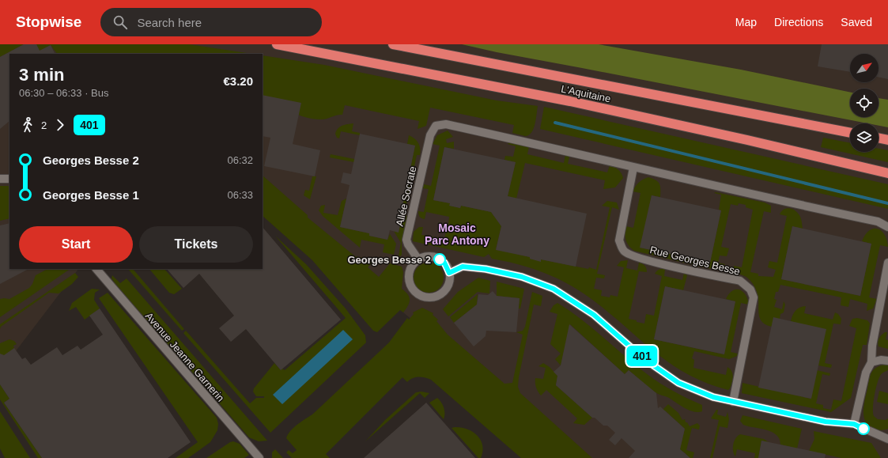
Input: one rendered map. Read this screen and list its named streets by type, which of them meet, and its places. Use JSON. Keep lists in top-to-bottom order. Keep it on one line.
{"streets":{"highway":["L'Aquitaine"],"street":["Allée Socrate","Rue Georges Besse","Avenue Jeanne Garnerin"]},"crossings":[["Allée Socrate","Rue Georges Besse"]],"districts":["Mosaic Parc Antony"],"places":["Georges Besse 2"],"lines":["bus line 401"],"north":"top right","page":{"header":"Stopwise","search":"Search here","nav":["Map","Directions","Saved"],"on_map":"401","heading":["3 min","06:30 – 06:33 · Bus","€3.20"],"legs":["2","401"],"list":[{"name":"Georges Besse 2","value":"06:32"},{"name":"Georges Besse 1","value":"06:33"}],"buttons":["Start","Tickets"]}}
